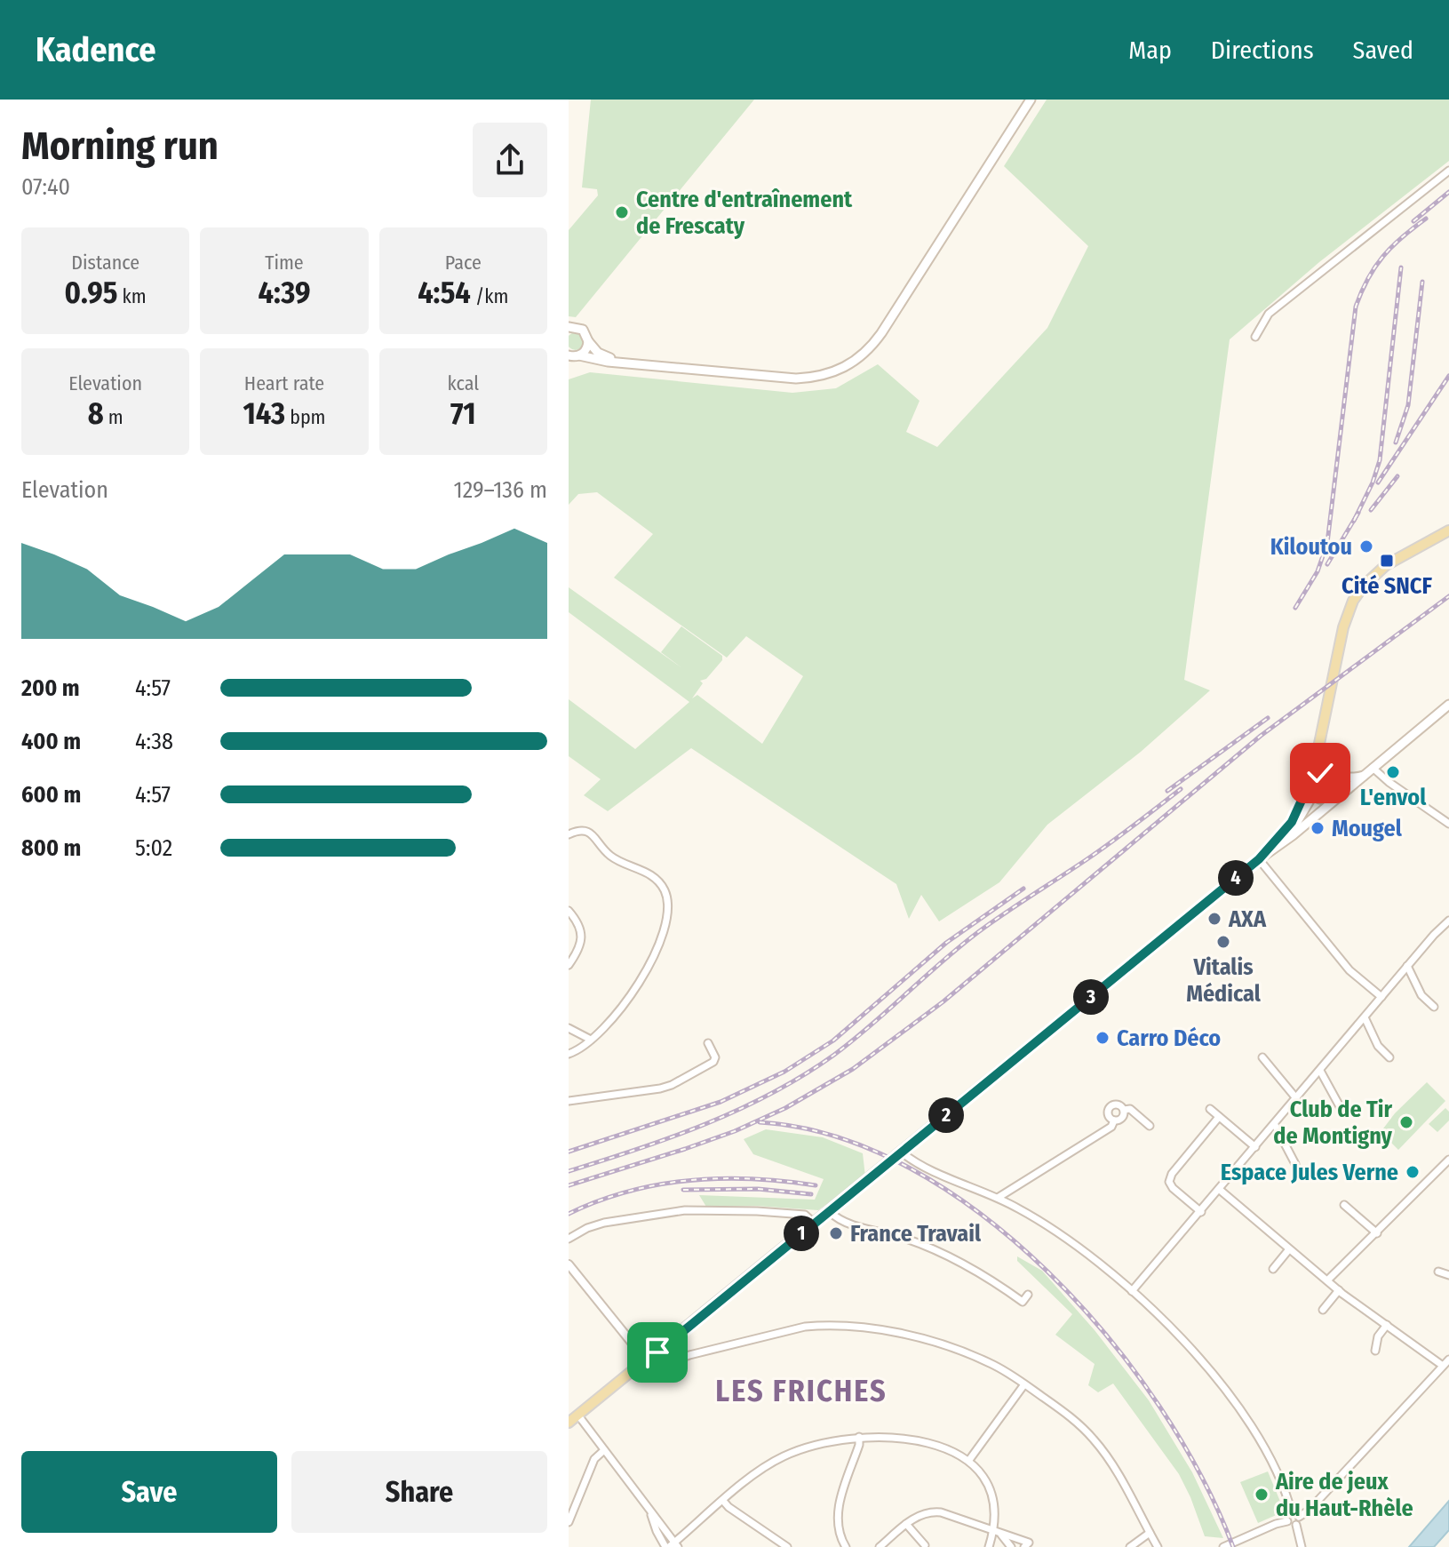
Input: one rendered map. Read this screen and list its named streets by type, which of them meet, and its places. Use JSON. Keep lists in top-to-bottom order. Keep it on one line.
{"districts":["LES FRICHES"],"places":{"other":["Centre d'entraînement de Frescaty","Kiloutou","L'envol","Mougel","AXA","Vitalis Médical","Carro Déco","Club de Tir de Montigny","Espace Jules Verne","France Travail","Aire de jeux du Haut-Rhèle"],"transit":["Cité SNCF"]},"page":{"header":"Kadence","nav":["Map","Directions","Saved"],"heading":["Morning run","07:40"],"stats":[["Distance","0.95 km"],["Time","4:39"],["Pace","4:54 /km"],["Elevation","8 m"],["Heart rate","143 bpm"],["kcal","71"]],"chart":["Elevation","129–136 m"],"list":[{"name":"200 m","note":"4:57"},{"name":"400 m","note":"4:38"},{"name":"600 m","note":"4:57"},{"name":"800 m","note":"5:02"}],"pins":["4","3","2","1"],"buttons":["Save","Share"]}}
